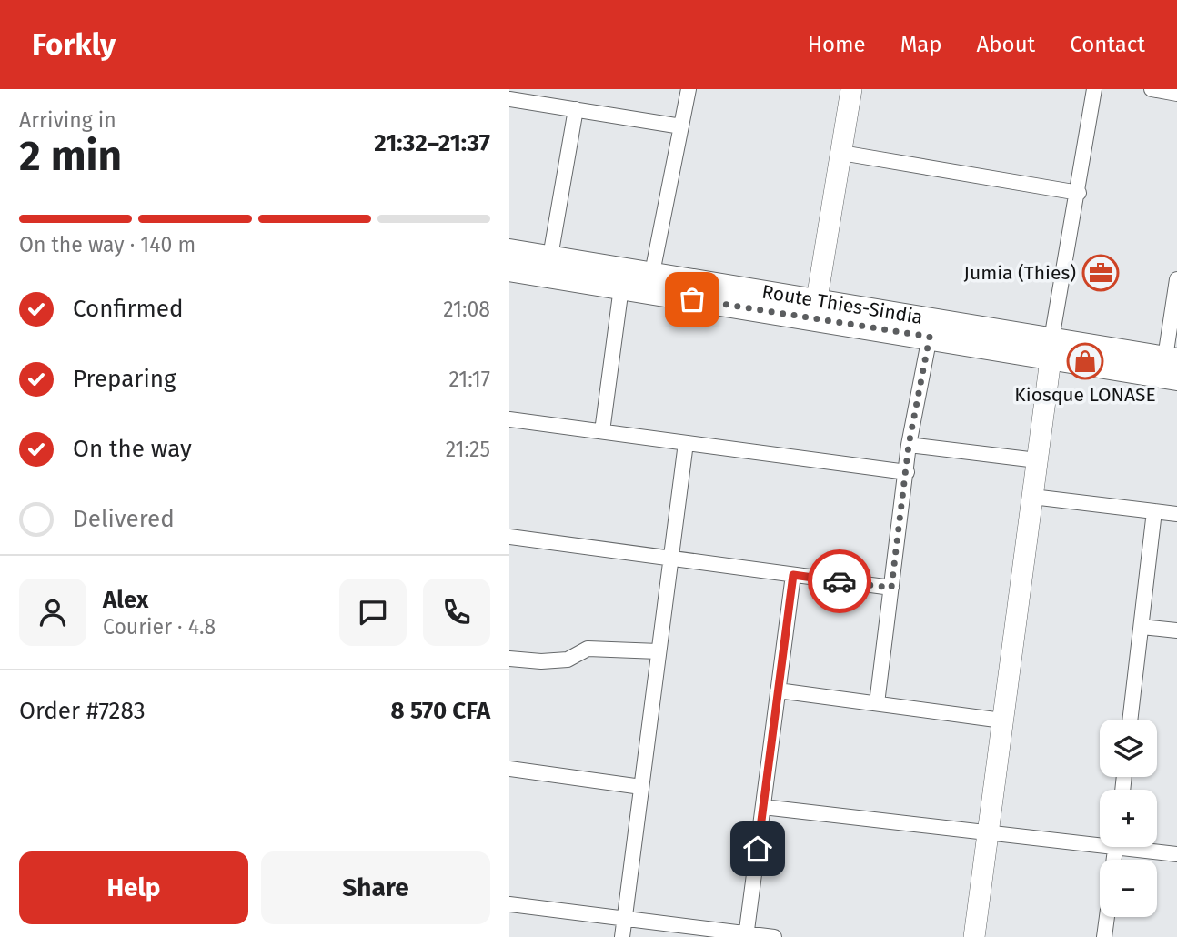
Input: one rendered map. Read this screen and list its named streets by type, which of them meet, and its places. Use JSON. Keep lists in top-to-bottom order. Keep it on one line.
{"streets":{"main road":["Route Thies-Sindia"]},"places":{"office":["Jumia (Thies)"],"shop":["Kiosque LONASE"]},"page":{"header":"Forkly","nav":["Home","Map","About","Contact"],"heading":["2 min","Arriving in","21:32–21:37"],"panel":["Alex","Courier · 4.8","Order #7283","8 570 CFA"],"bar":"On the way · 140 m","list":[["Confirmed","21:08"],["Preparing","21:17"],["On the way","21:25"],"Delivered"],"map_buttons":["+","−"],"buttons":["Help","Share"]}}
